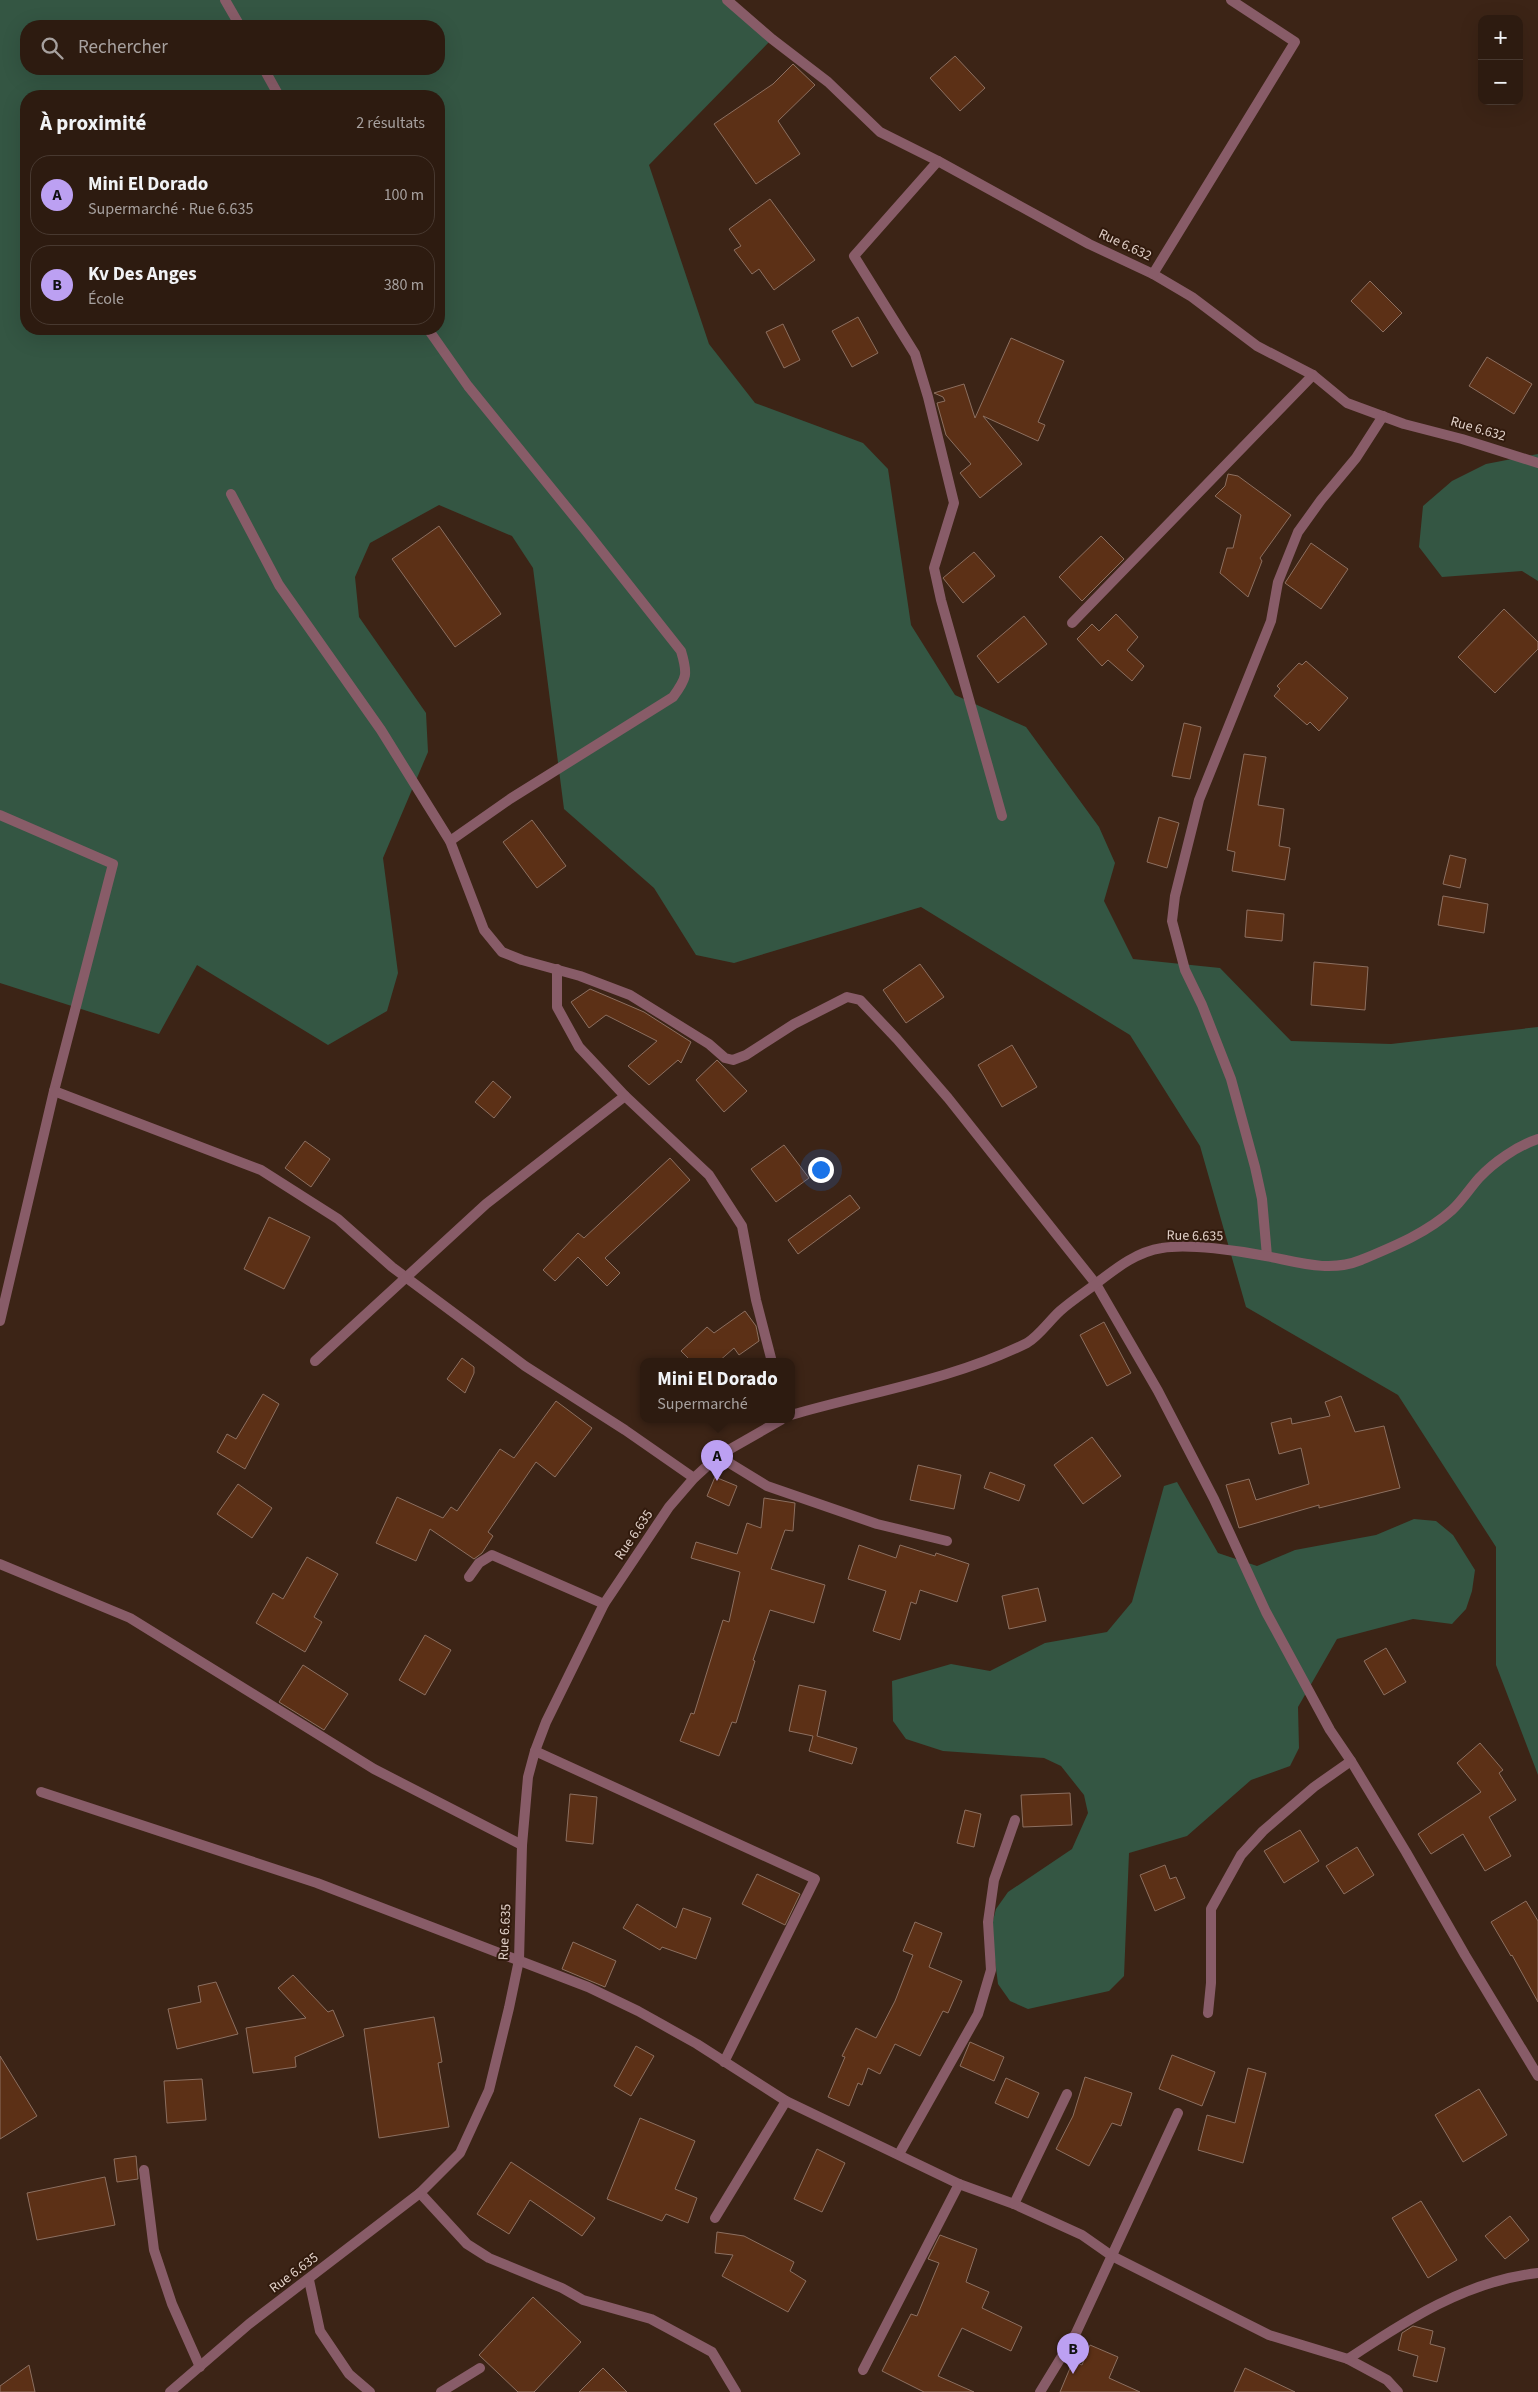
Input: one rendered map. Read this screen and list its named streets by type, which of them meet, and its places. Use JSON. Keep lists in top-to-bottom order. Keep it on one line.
{"streets":{"street":["Rue 6.632","Rue 6.635"]},"page":{"map_buttons":["+","−"],"search":"Rechercher","heading":["À proximité","2 résultats"],"list":[{"mark":"A","name":"Mini El Dorado","note":"Supermarché · Rue 6.635","value":"100 m"},{"mark":"B","name":"Kv Des Anges","note":"École","value":"380 m"}],"popup":["Mini El Dorado","Supermarché"],"pins":["A","B"]}}
